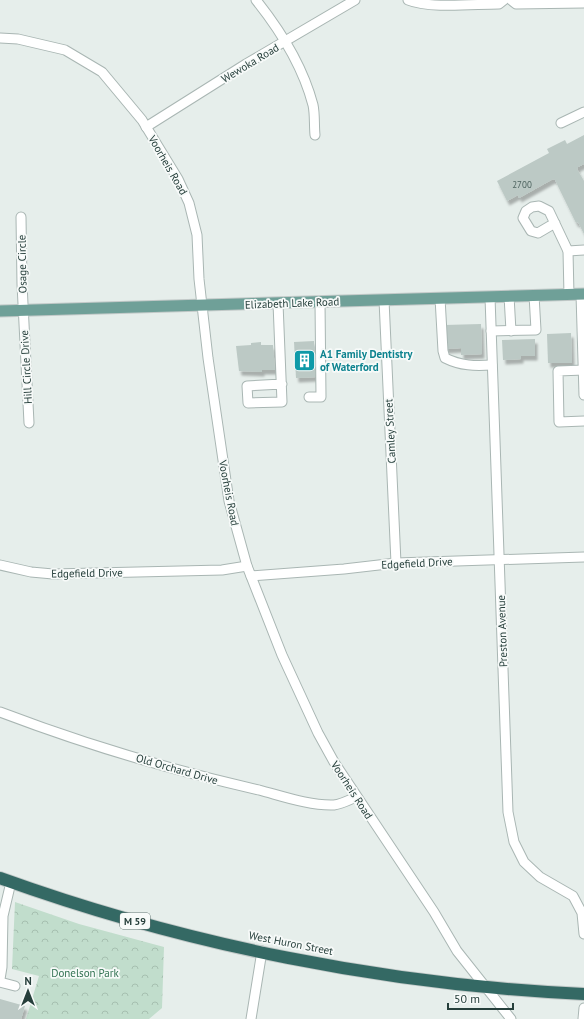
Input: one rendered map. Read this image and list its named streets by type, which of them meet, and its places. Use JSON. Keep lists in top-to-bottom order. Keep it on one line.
{"streets":{"highway":["M 59","West Huron Street"],"main road":["Elizabeth Lake Road"],"street":["Wewoka Road","Voorheis Road","Osage Circle","Hill Circle Drive","Camley Street","Edgefield Drive","Preston Avenue","Old Orchard Drive"]},"crossings":[["Wewoka Road","Voorheis Road"],["Voorheis Road","Elizabeth Lake Road"],["Voorheis Road","Edgefield Drive"],["Voorheis Road","Old Orchard Drive"],["Voorheis Road","West Huron Street"],["Osage Circle","Elizabeth Lake Road"],["Osage Circle","Hill Circle Drive"],["Elizabeth Lake Road","Hill Circle Drive"],["Elizabeth Lake Road","Camley Street"],["Elizabeth Lake Road","Preston Avenue"],["Camley Street","Edgefield Drive"],["Edgefield Drive","Preston Avenue"]],"parks":["Donelson Park"],"places":{"building":["A1 Family Dentistry of Waterford"]},"house_numbers":["2700"],"scale_bar":"50 m","north":"top"}
